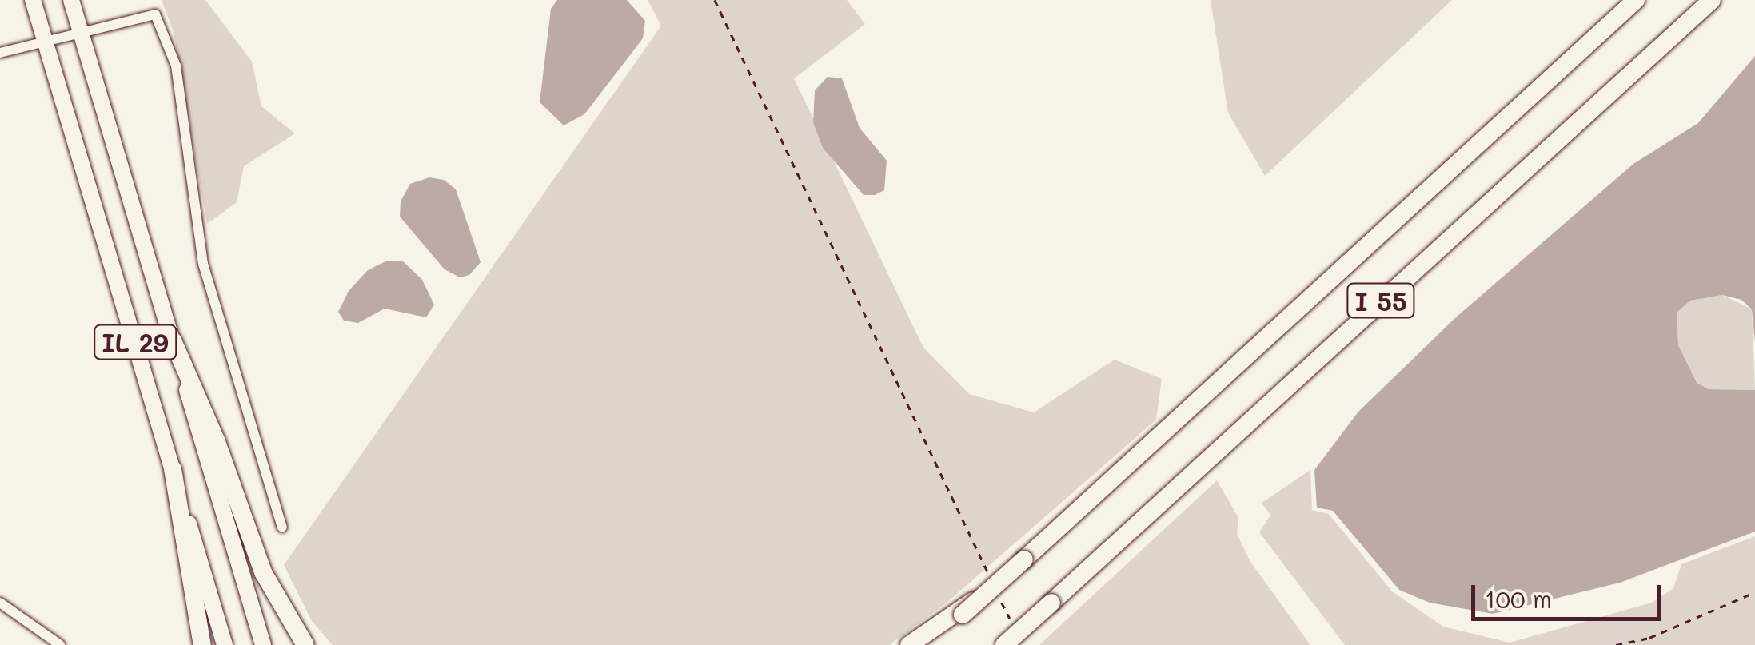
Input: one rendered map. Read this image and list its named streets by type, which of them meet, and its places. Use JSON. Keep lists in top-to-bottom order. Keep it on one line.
{"streets":{"highway":["I 55","IL 29"]},"scale_bar":"100 m"}
